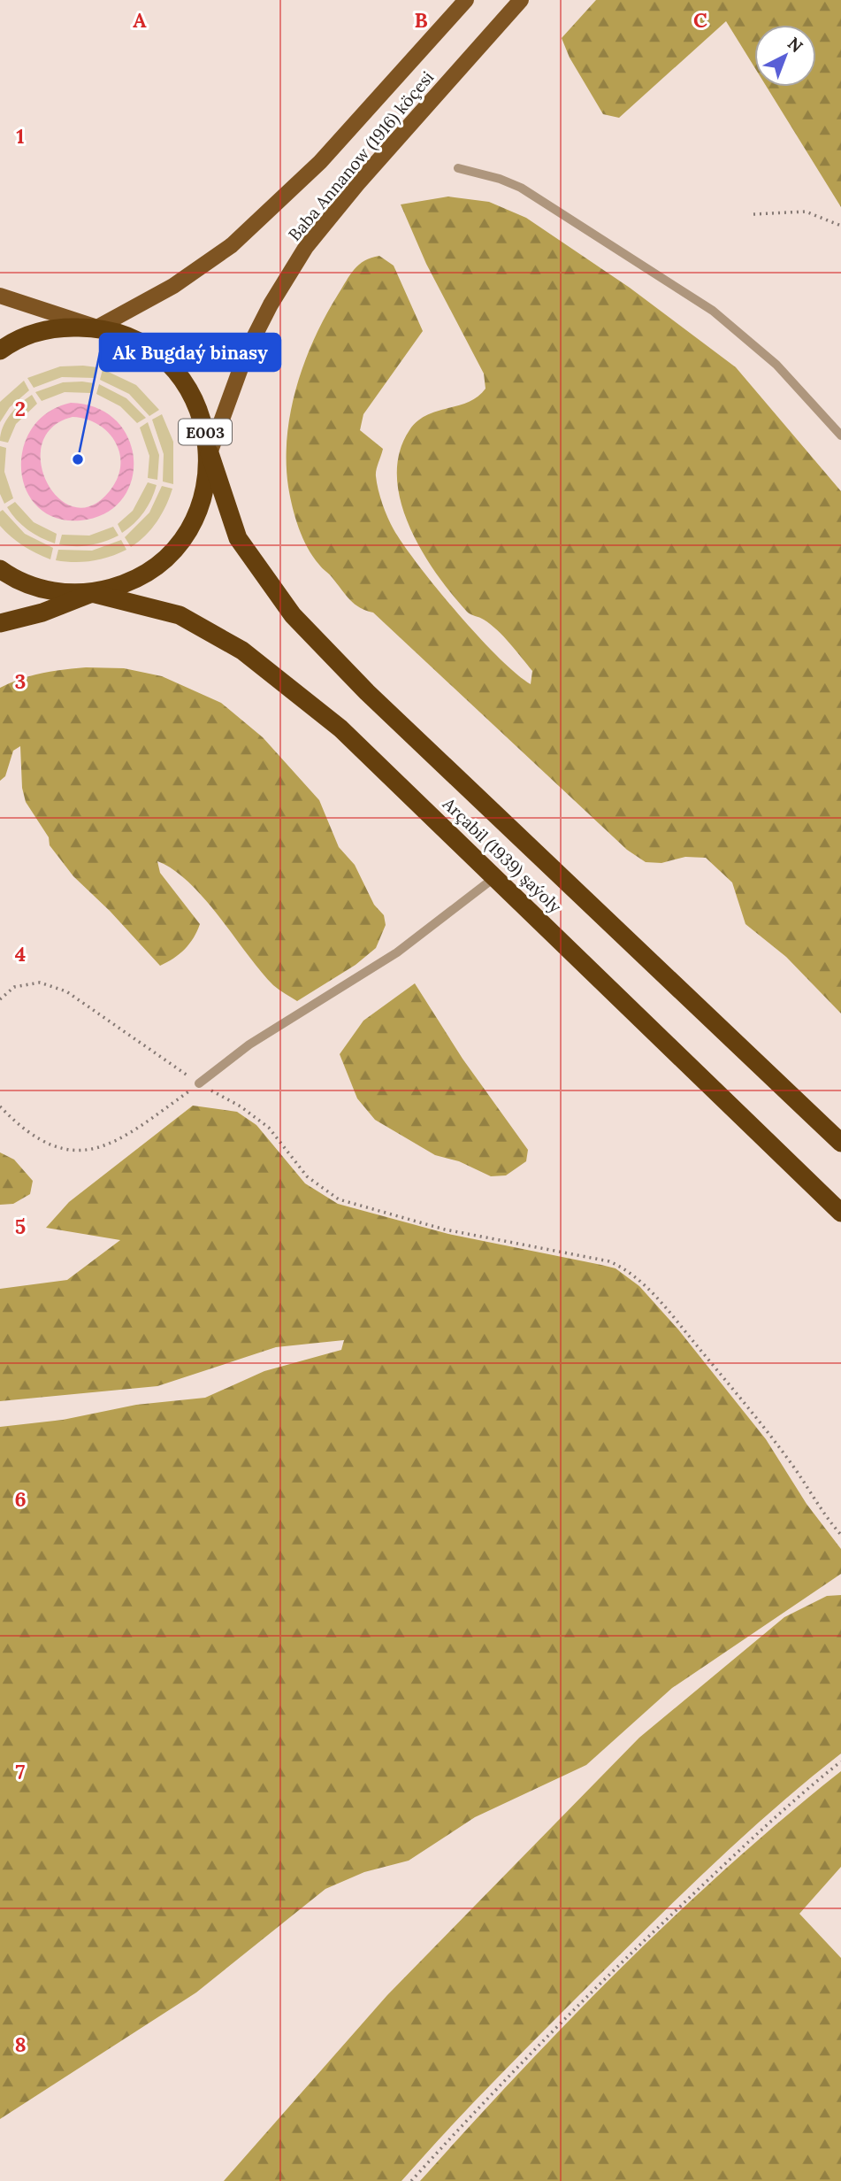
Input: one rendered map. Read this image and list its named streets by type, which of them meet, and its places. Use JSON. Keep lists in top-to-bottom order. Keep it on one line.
{"streets":{"highway":["E003","Arçabil (1939) şaýoly"],"main road":["Baba Annanow (1916) köçesi"]},"crossings":[["Baba Annanow (1916) köçesi","E003"],["Baba Annanow (1916) köçesi","Arçabil (1939) şaýoly"],["E003","Arçabil (1939) şaýoly"]],"places":["Ak Bugdaý binasy"],"north":"top right","grid":{"columns":["A","B","C"],"rows":["1","2","3","4","5","6","7","8"]}}
